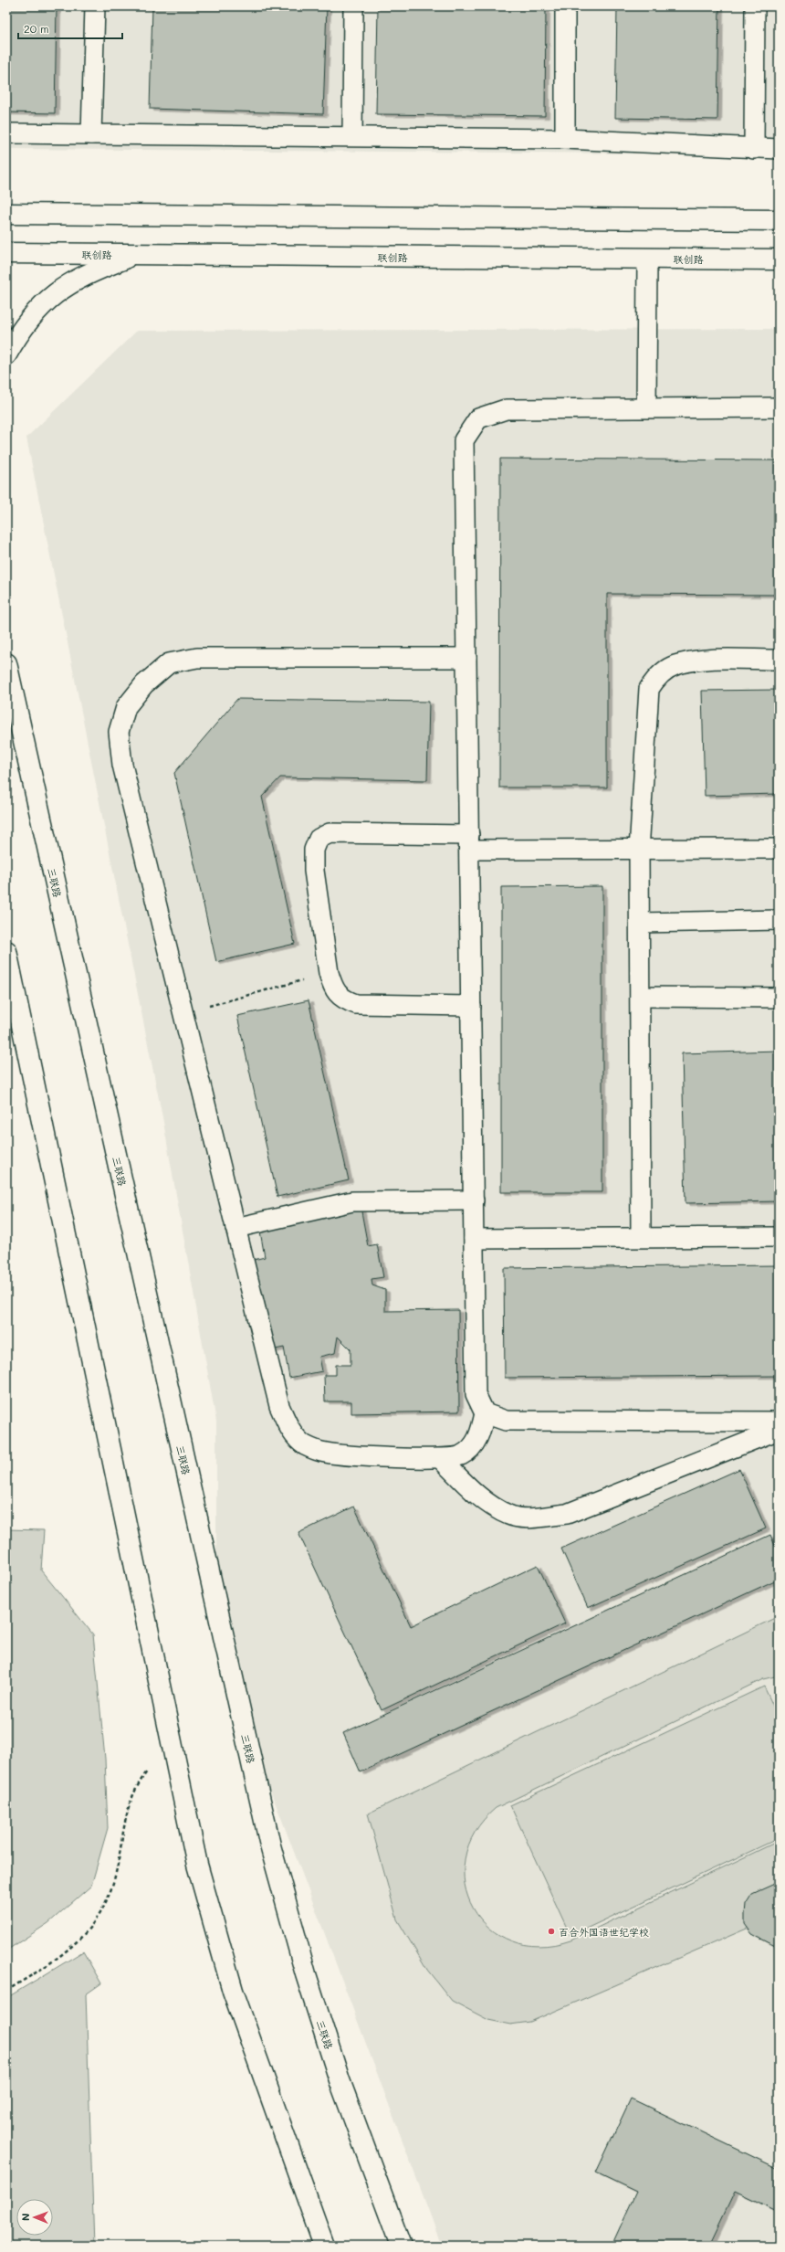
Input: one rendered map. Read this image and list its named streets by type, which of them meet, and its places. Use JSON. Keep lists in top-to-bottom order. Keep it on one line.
{"streets":{"street":["联创路","三联路"]},"places":["百合外国语世纪学校"],"scale_bar":"20 m","north":"left"}
